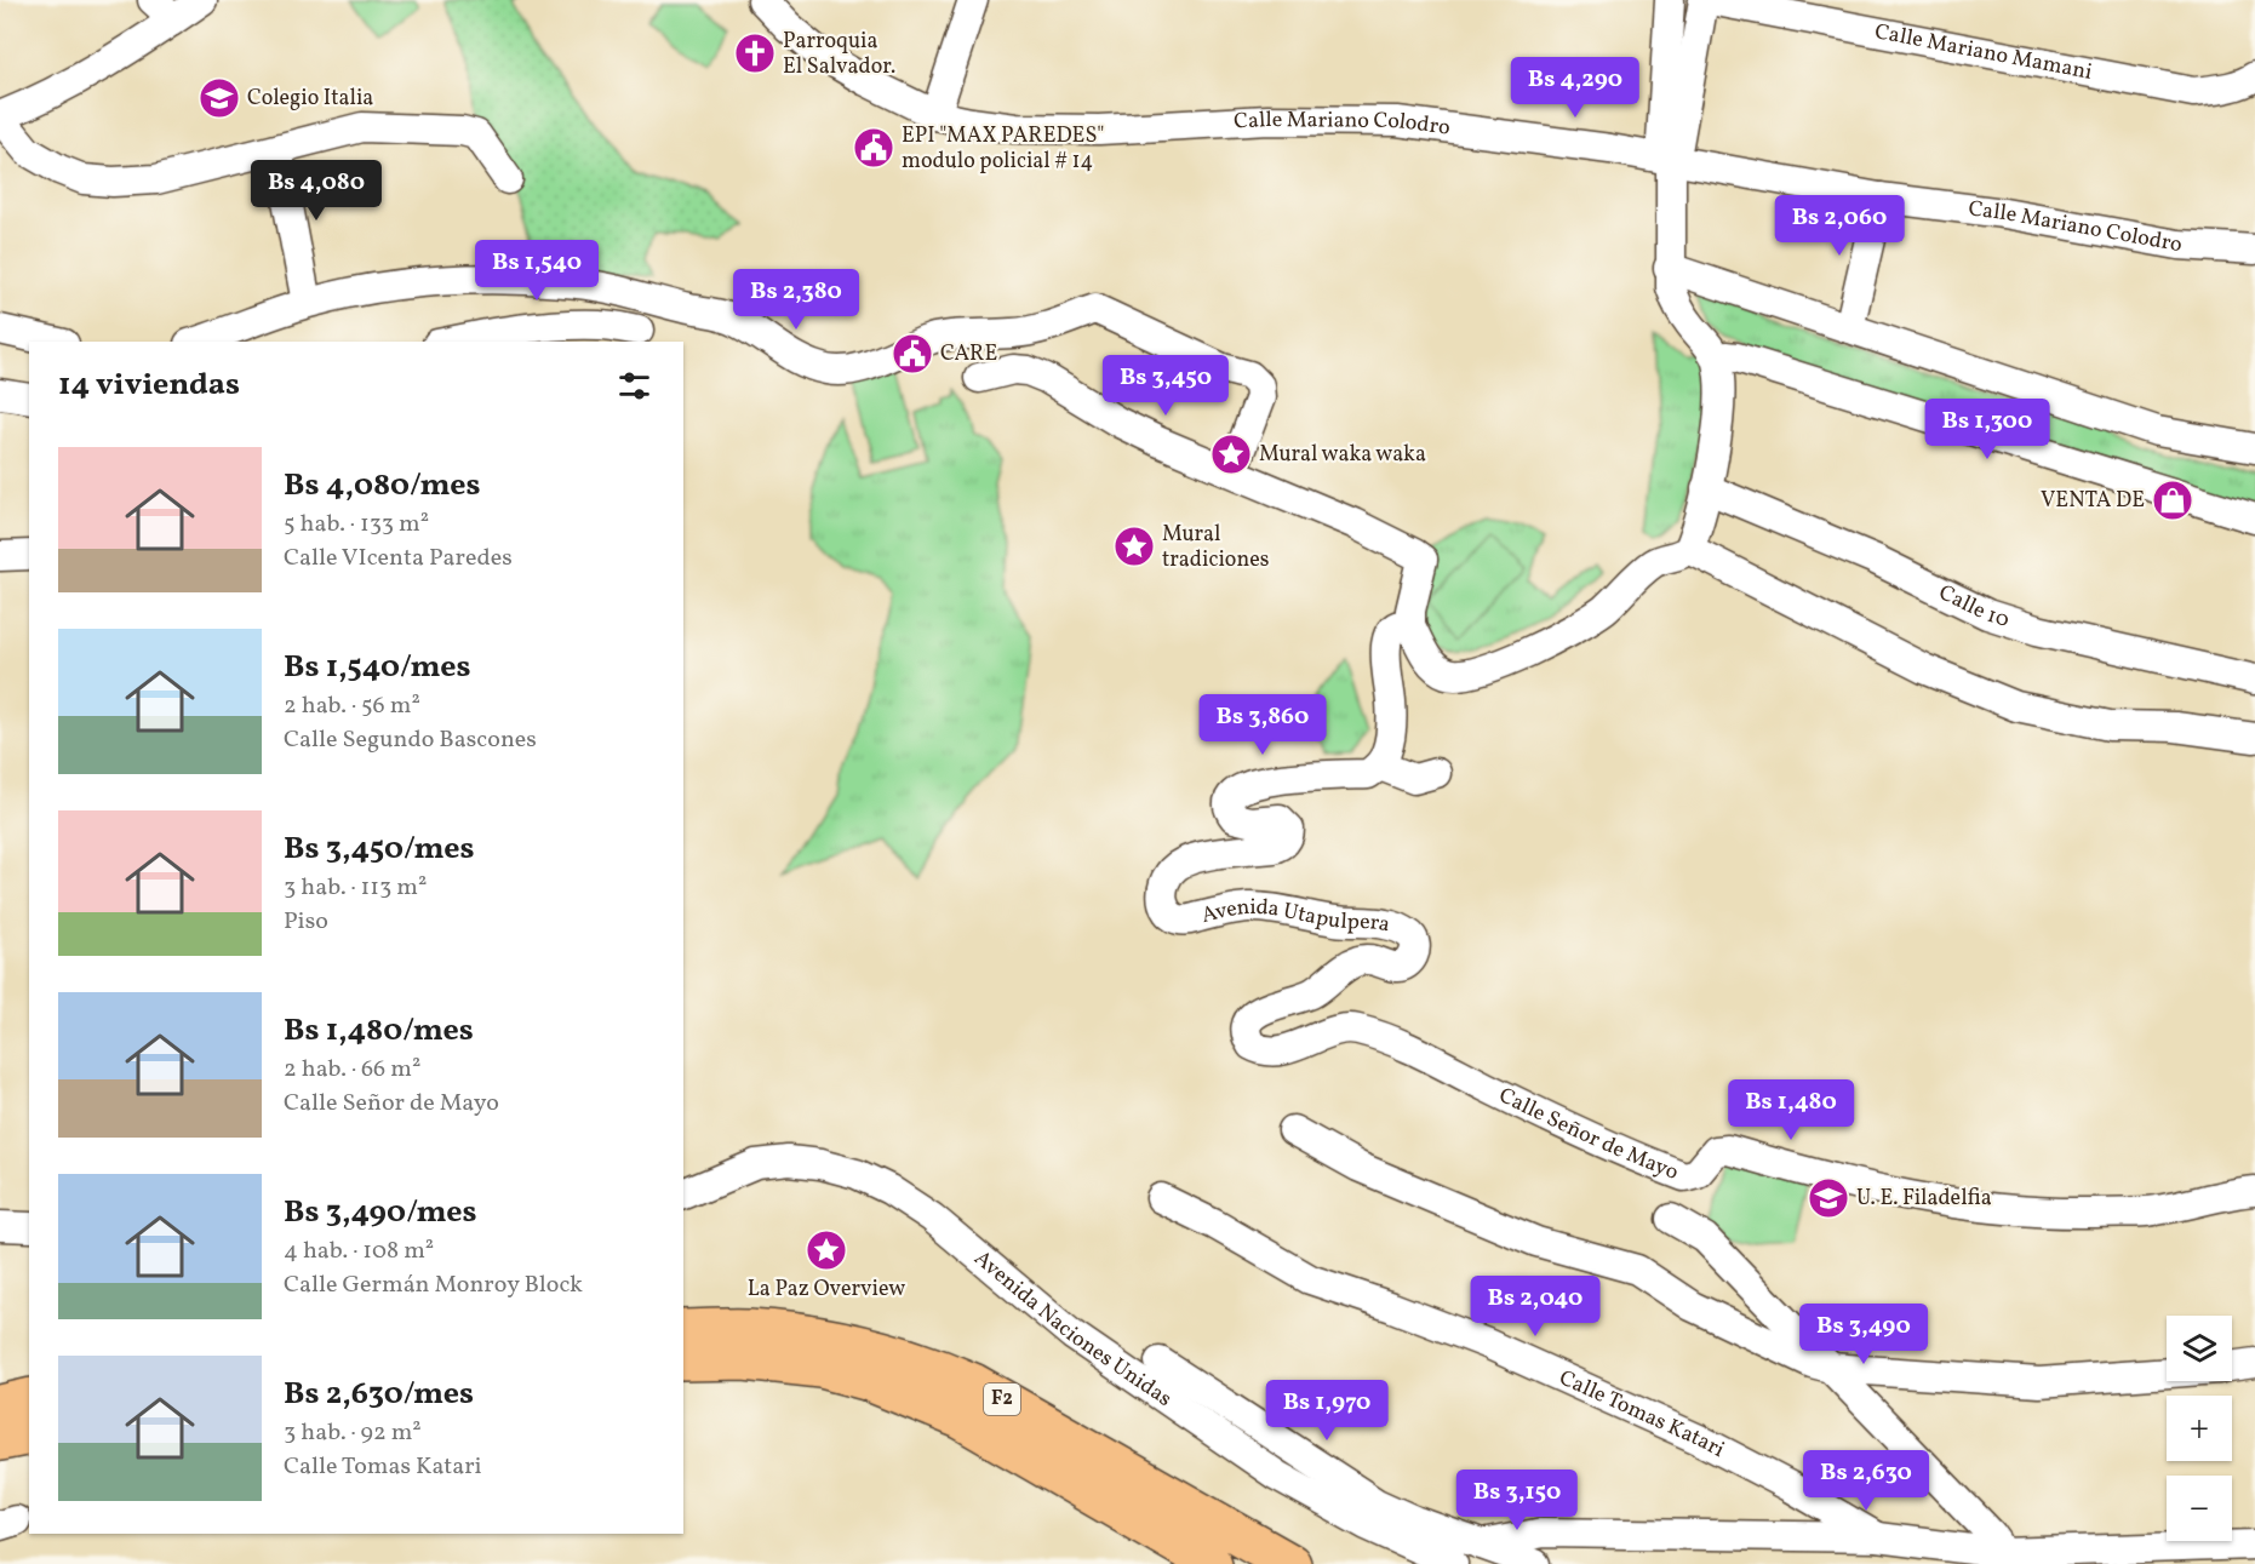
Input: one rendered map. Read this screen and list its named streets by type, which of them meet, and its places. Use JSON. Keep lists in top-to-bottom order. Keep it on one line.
{"streets":{"highway":["F2"],"street":["Calle Mariano Mamani","Calle Mariano Colodro","Calle 10","Avenida Utapulpera","Calle Señor de Mayo","Avenida Naciones Unidas","Calle Tomas Katari"]},"crossings":[["Avenida Utapulpera","Calle Señor de Mayo"]],"places":{"church":["Parroquia El Salvador."],"school or university":["Colegio Italia","U. E. Filadelfia"],"public building":["EPI \"MAX PAREDES\" modulo policial # 14","CARE"],"place":["Mural waka waka","Mural tradiciones","La Paz Overview"],"shop":["VENTA DE"]},"page":{"price":["Bs 4,290","Bs 4,080","Bs 2,060","Bs 1,540","Bs 2,380","Bs 3,450","Bs 1,300","Bs 3,860","Bs 1,480","Bs 2,040","Bs 3,490","Bs 1,970","Bs 2,630","Bs 3,150"],"heading":"14 viviendas","list":[{"name":"Bs 4,080/mes","note":"5 hab. · 133 m² · Calle VIcenta Paredes"},{"name":"Bs 1,540/mes","note":"2 hab. · 56 m² · Calle Segundo Bascones"},{"name":"Bs 3,450/mes","note":"3 hab. · 113 m² · Piso"},{"name":"Bs 1,480/mes","note":"2 hab. · 66 m² · Calle Señor de Mayo"},{"name":"Bs 3,490/mes","note":"4 hab. · 108 m² · Calle Germán Monroy Block"},{"name":"Bs 2,630/mes","note":"3 hab. · 92 m² · Calle Tomas Katari"}],"map_buttons":["+","−"]}}
